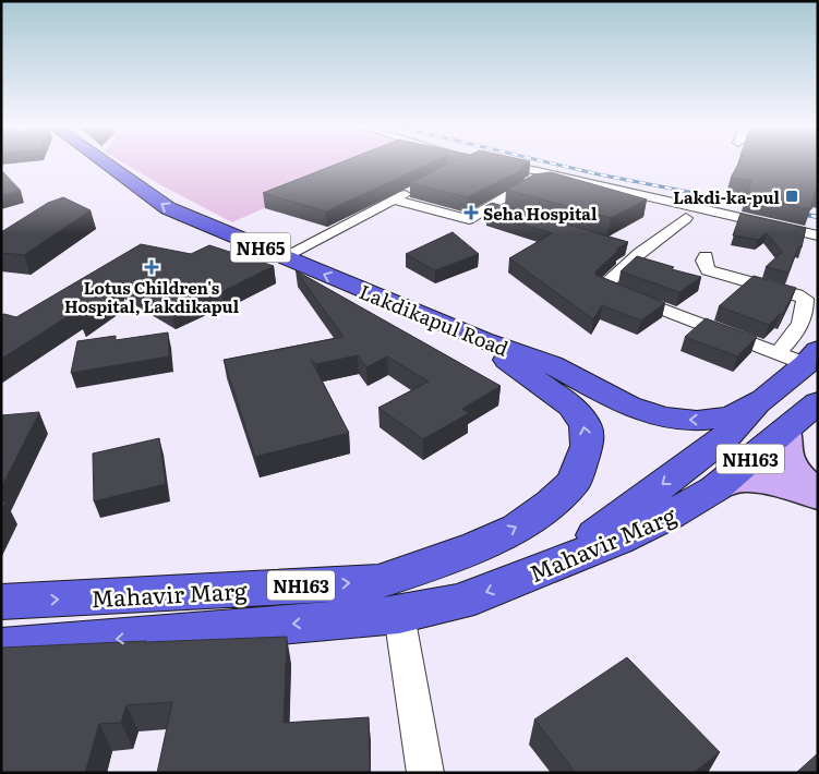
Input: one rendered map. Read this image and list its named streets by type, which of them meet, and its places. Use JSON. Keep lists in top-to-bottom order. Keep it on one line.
{"streets":{"highway":["NH65","Lakdikapul Road","NH163","Mahavir Marg"]},"crossings":[["Lakdikapul Road","NH163"],["Lakdikapul Road","Mahavir Marg"],["NH163","Mahavir Marg"]],"one_way":["Lakdikapul Road"],"places":{"transit":["Lakdi-ka-pul"],"health":["Seha Hospital","Lotus Children's Hospital, Lakdikapul"]}}
